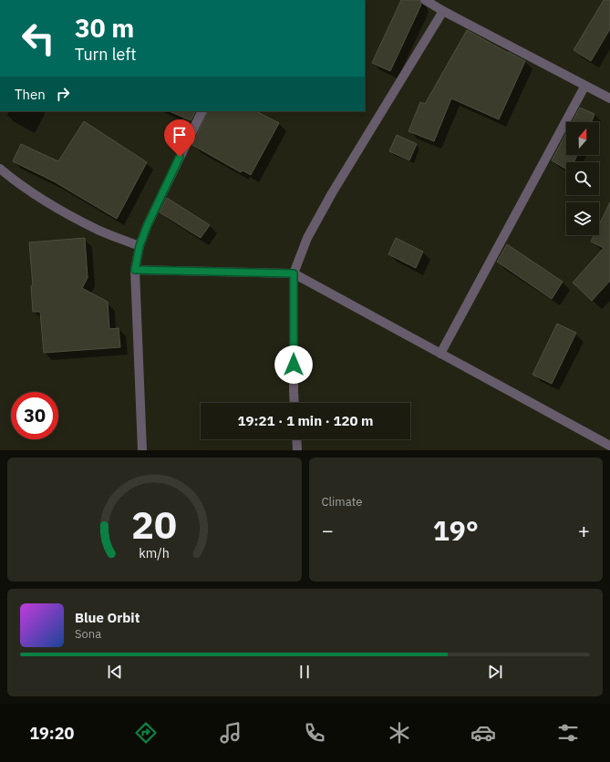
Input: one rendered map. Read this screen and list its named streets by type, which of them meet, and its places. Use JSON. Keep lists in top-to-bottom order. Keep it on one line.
{"north":"top","page":{"turn":["30 m","Turn left"],"then":"Then","limit":"30","trip":"19:21 · 1 min · 120 m","tile":"Climate","heat":["−","19°","+"],"song":["Blue Orbit","Sona"],"tabs":"19:20","gauge":["20","km/h"]}}
